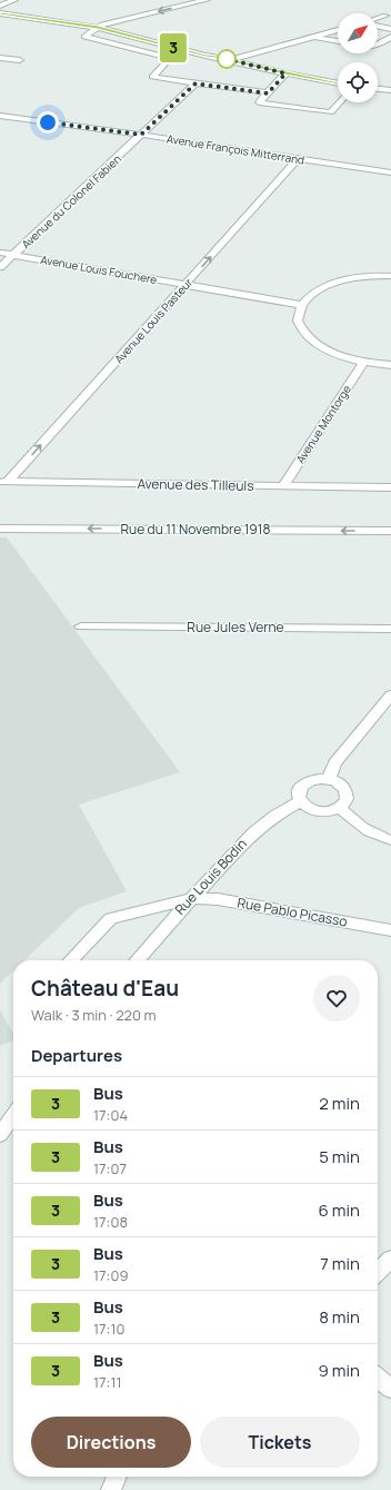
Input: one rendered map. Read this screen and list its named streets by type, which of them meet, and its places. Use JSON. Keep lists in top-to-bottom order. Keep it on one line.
{"streets":{"street":["Avenue François Mitterrand","Avenue du Colonel Fabien","Avenue Louis Fouchere","Avenue Louis Pasteur","Avenue Montorge","Avenue des Tilleuls","Rue du 11 Novembre 1918","Rue Jules Verne","Rue Louis Bodin","Rue Pablo Picasso"]},"crossings":[["Avenue François Mitterrand","Avenue du Colonel Fabien"],["Avenue François Mitterrand","Avenue Louis Pasteur"],["Avenue du Colonel Fabien","Avenue Louis Fouchere"],["Avenue Louis Fouchere","Avenue Louis Pasteur"],["Avenue Louis Pasteur","Avenue des Tilleuls"],["Avenue Montorge","Avenue des Tilleuls"],["Rue Louis Bodin","Rue Pablo Picasso"]],"one_way":["Avenue Louis Pasteur","Rue du 11 Novembre 1918"],"lines":["bus line 3"],"north":"top right","page":{"on_map":"3","heading":[["Château d'Eau","Walk · 3 min · 220 m"],"Departures"],"list":[{"mark":"3","name":"Bus","note":"17:04","value":"2 min"},{"mark":"3","name":"Bus","note":"17:07","value":"5 min"},{"mark":"3","name":"Bus","note":"17:08","value":"6 min"},{"mark":"3","name":"Bus","note":"17:09","value":"7 min"},{"mark":"3","name":"Bus","note":"17:10","value":"8 min"},{"mark":"3","name":"Bus","note":"17:11","value":"9 min"}],"buttons":["Directions","Tickets"]}}
